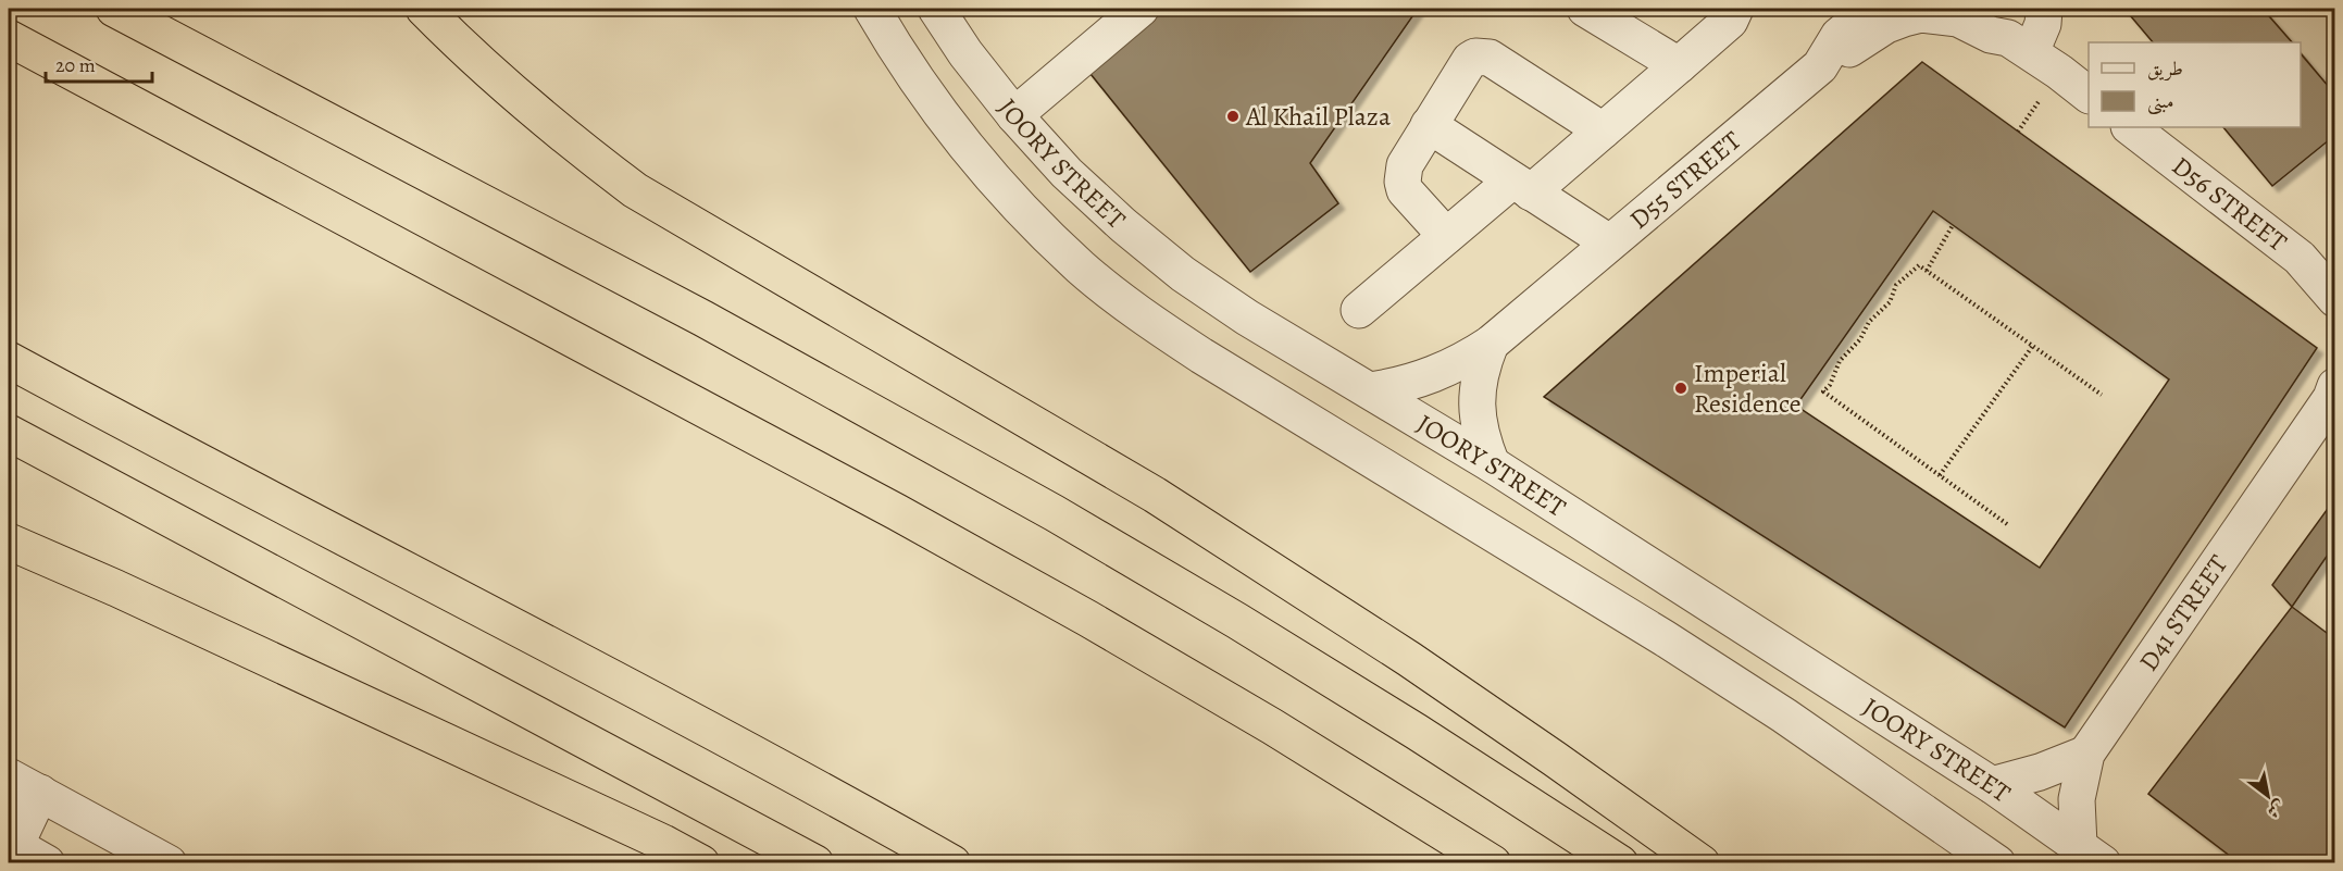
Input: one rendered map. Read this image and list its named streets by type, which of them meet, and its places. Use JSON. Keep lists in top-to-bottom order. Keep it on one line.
{"streets":{"street":["JOORY STREET","D55 STREET","D56 STREET","D41 STREET"]},"crossings":[["JOORY STREET","D55 STREET"],["JOORY STREET","D41 STREET"]],"places":["Al Khail Plaza","Imperial Residence"],"legend":["طريق","مبنى"],"scale_bar":"20 m","north":"bottom right"}
